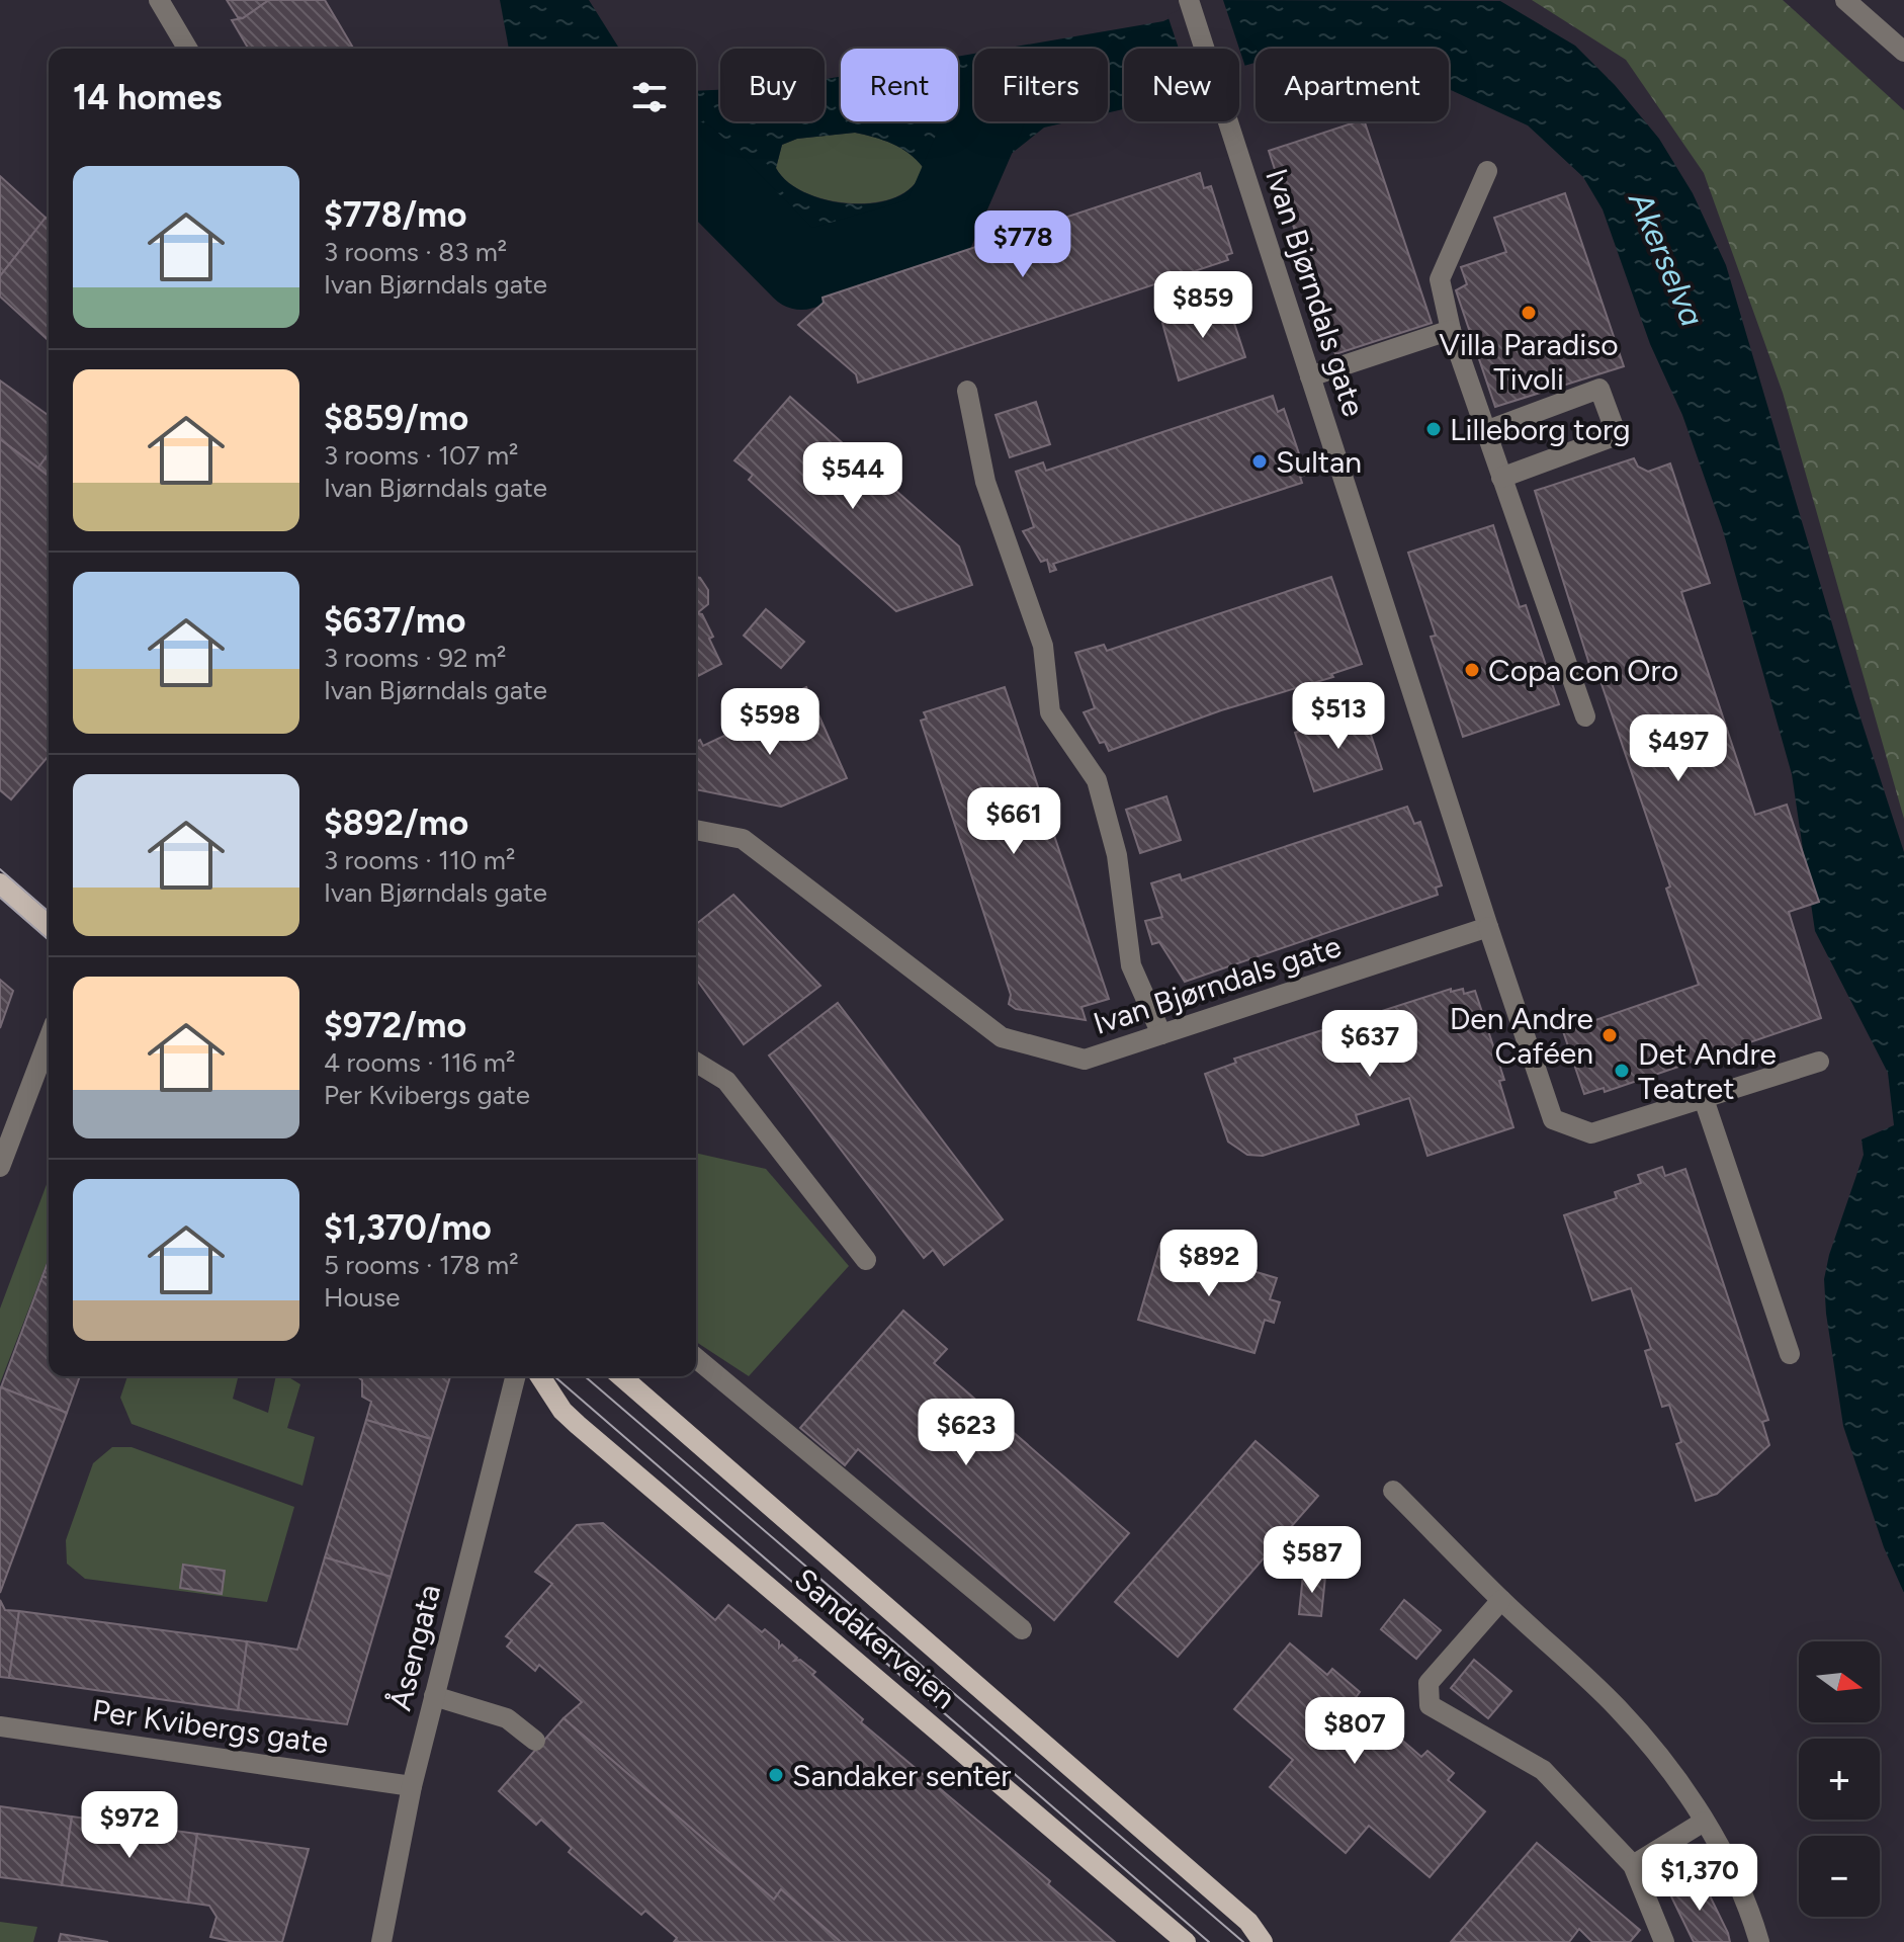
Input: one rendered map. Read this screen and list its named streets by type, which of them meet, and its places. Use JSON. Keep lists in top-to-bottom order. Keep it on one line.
{"streets":{"main road":["Sandakerveien"],"street":["Ivan Bjørndals gate","Åsengata","Per Kvibergs gate"]},"crossings":[["Åsengata","Per Kvibergs gate"]],"water":["Akerselva"],"places":["Villa Paradiso Tivoli","Lilleborg torg","Sultan","Copa con Oro","Den Andre Caféen","Det Andre Teatret","Sandaker senter"],"north":"right","page":{"chip":["Buy","Rent","Filters","New","Apartment"],"heading":"14 homes","list":[{"name":"$778/mo","note":"3 rooms · 83 m² · Ivan Bjørndals gate"},{"name":"$859/mo","note":"3 rooms · 107 m² · Ivan Bjørndals gate"},{"name":"$637/mo","note":"3 rooms · 92 m² · Ivan Bjørndals gate"},{"name":"$892/mo","note":"3 rooms · 110 m² · Ivan Bjørndals gate"},{"name":"$972/mo","note":"4 rooms · 116 m² · Per Kvibergs gate"},{"name":"$1,370/mo","note":"5 rooms · 178 m² · House"}],"price":["$778","$859","$544","$513","$598","$497","$661","$637","$892","$623","$587","$807","$972","$1,370"],"map_buttons":["+","−"]}}
